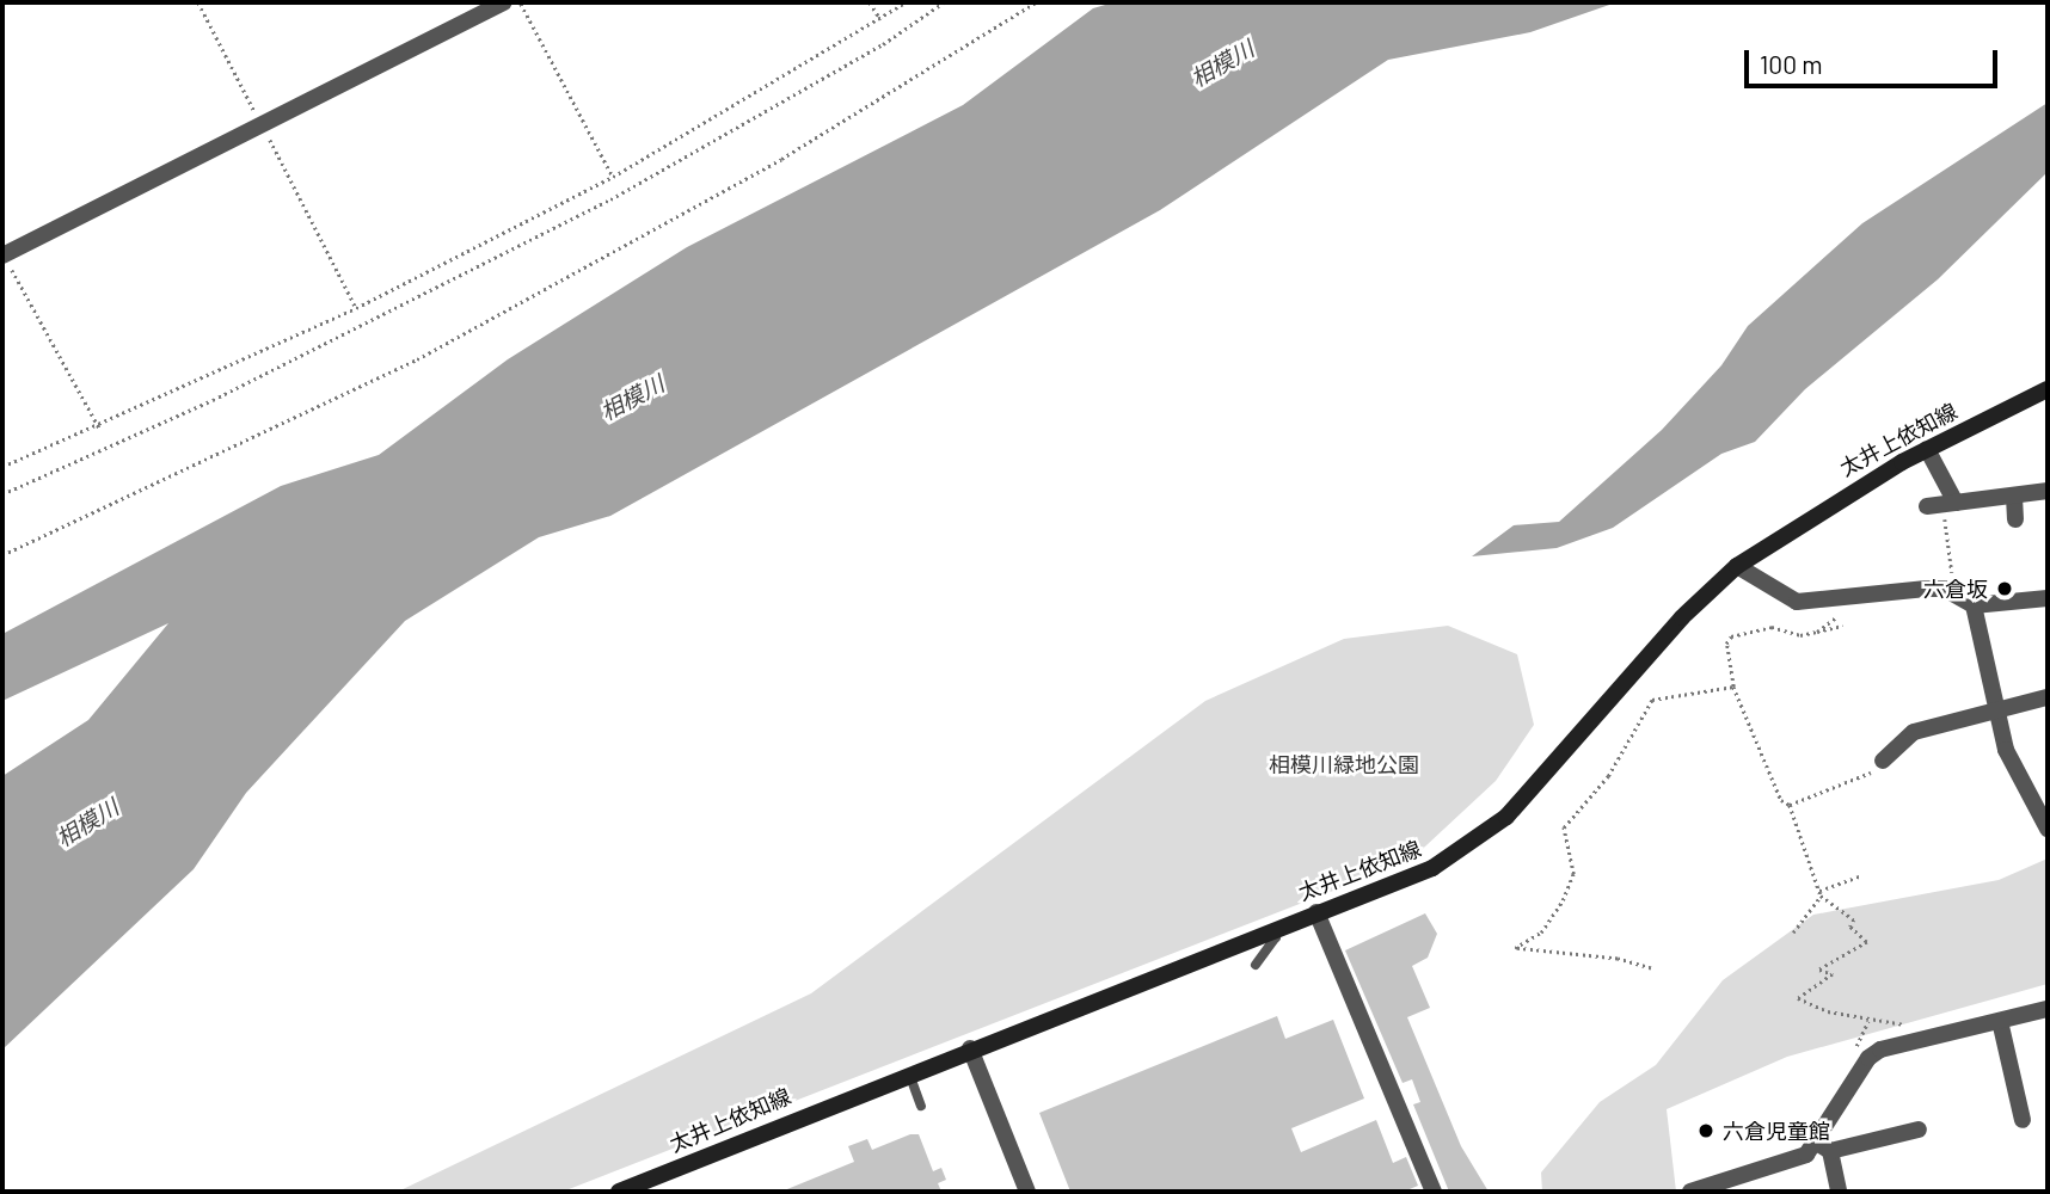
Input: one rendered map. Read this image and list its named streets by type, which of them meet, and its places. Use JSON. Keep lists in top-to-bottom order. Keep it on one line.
{"streets":{"main road":["太井上依知線"]},"water":["相模川"],"parks":["相模川緑地公園"],"places":["六倉坂","六倉児童館"],"scale_bar":"100 m"}
